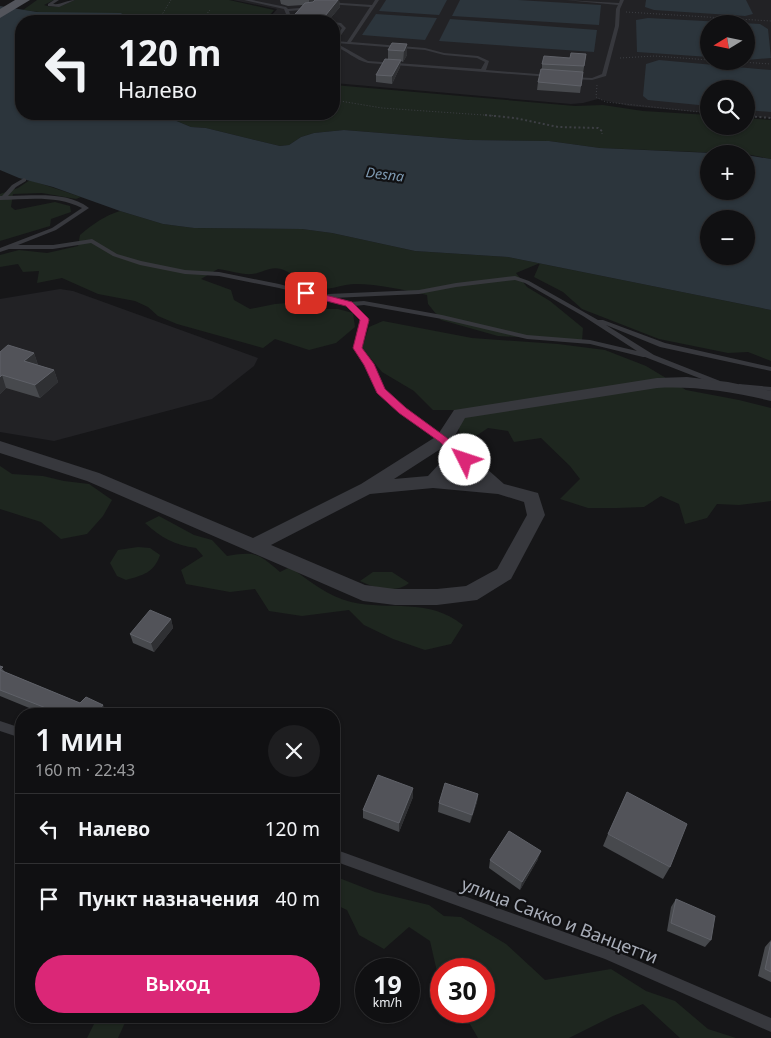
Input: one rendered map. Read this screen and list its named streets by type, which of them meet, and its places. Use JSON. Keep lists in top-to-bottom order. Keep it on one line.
{"streets":{"lane":["улица Сакко и Ванцетти"]},"water":["Desna"],"north":"left","page":{"map_buttons":["+","−"],"turn":["120 m","Налево"],"heading":["1 мин","160 m · 22:43"],"list":[{"name":"Налево","value":"120 m"},{"name":"Пункт назначения","value":"40 m"}],"buttons":"Выход","speed":"19 km/h","limit":"30"}}
